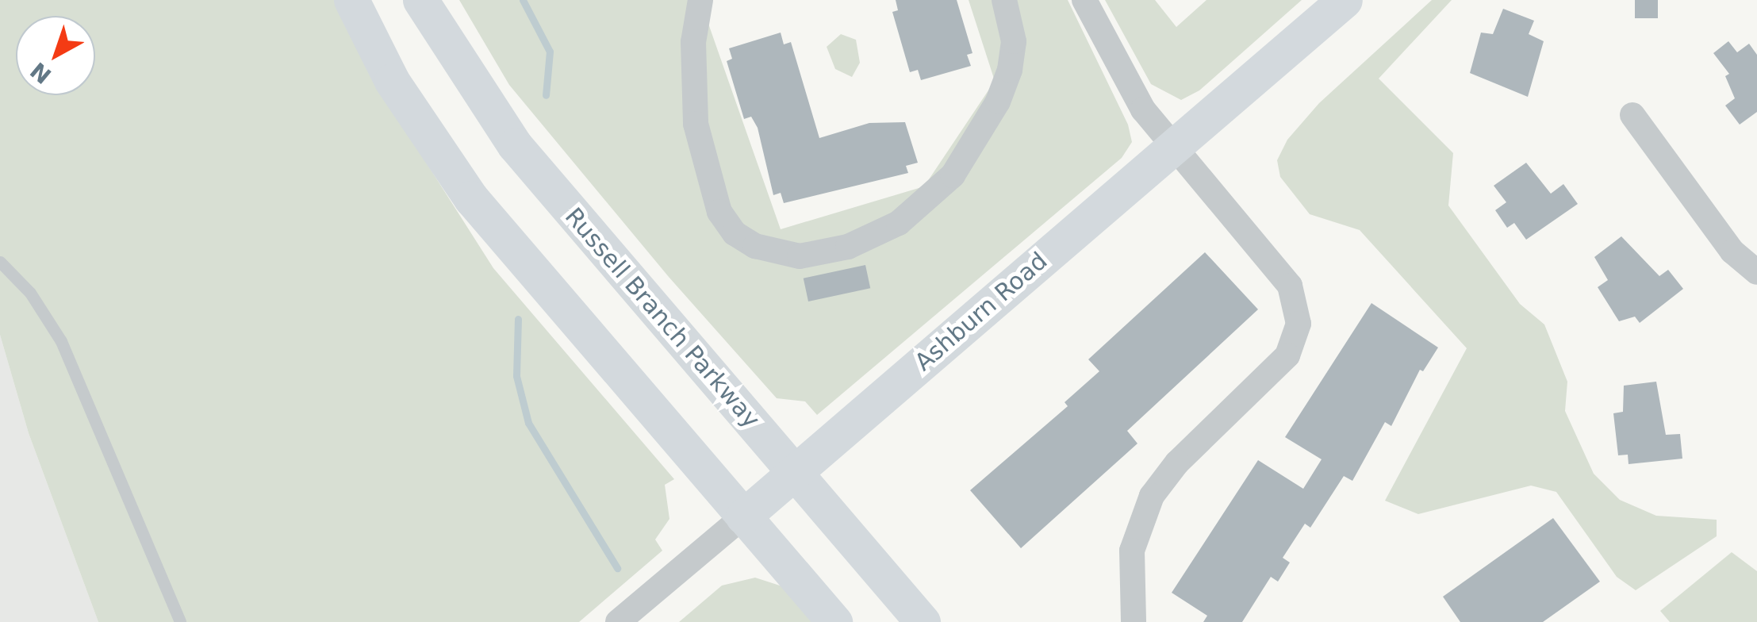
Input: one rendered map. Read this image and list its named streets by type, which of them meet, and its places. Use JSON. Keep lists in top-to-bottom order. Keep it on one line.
{"streets":{"main road":["Ashburn Road","Russell Branch Parkway"]},"crossings":[["Ashburn Road","Russell Branch Parkway"]],"north":"bottom left"}
